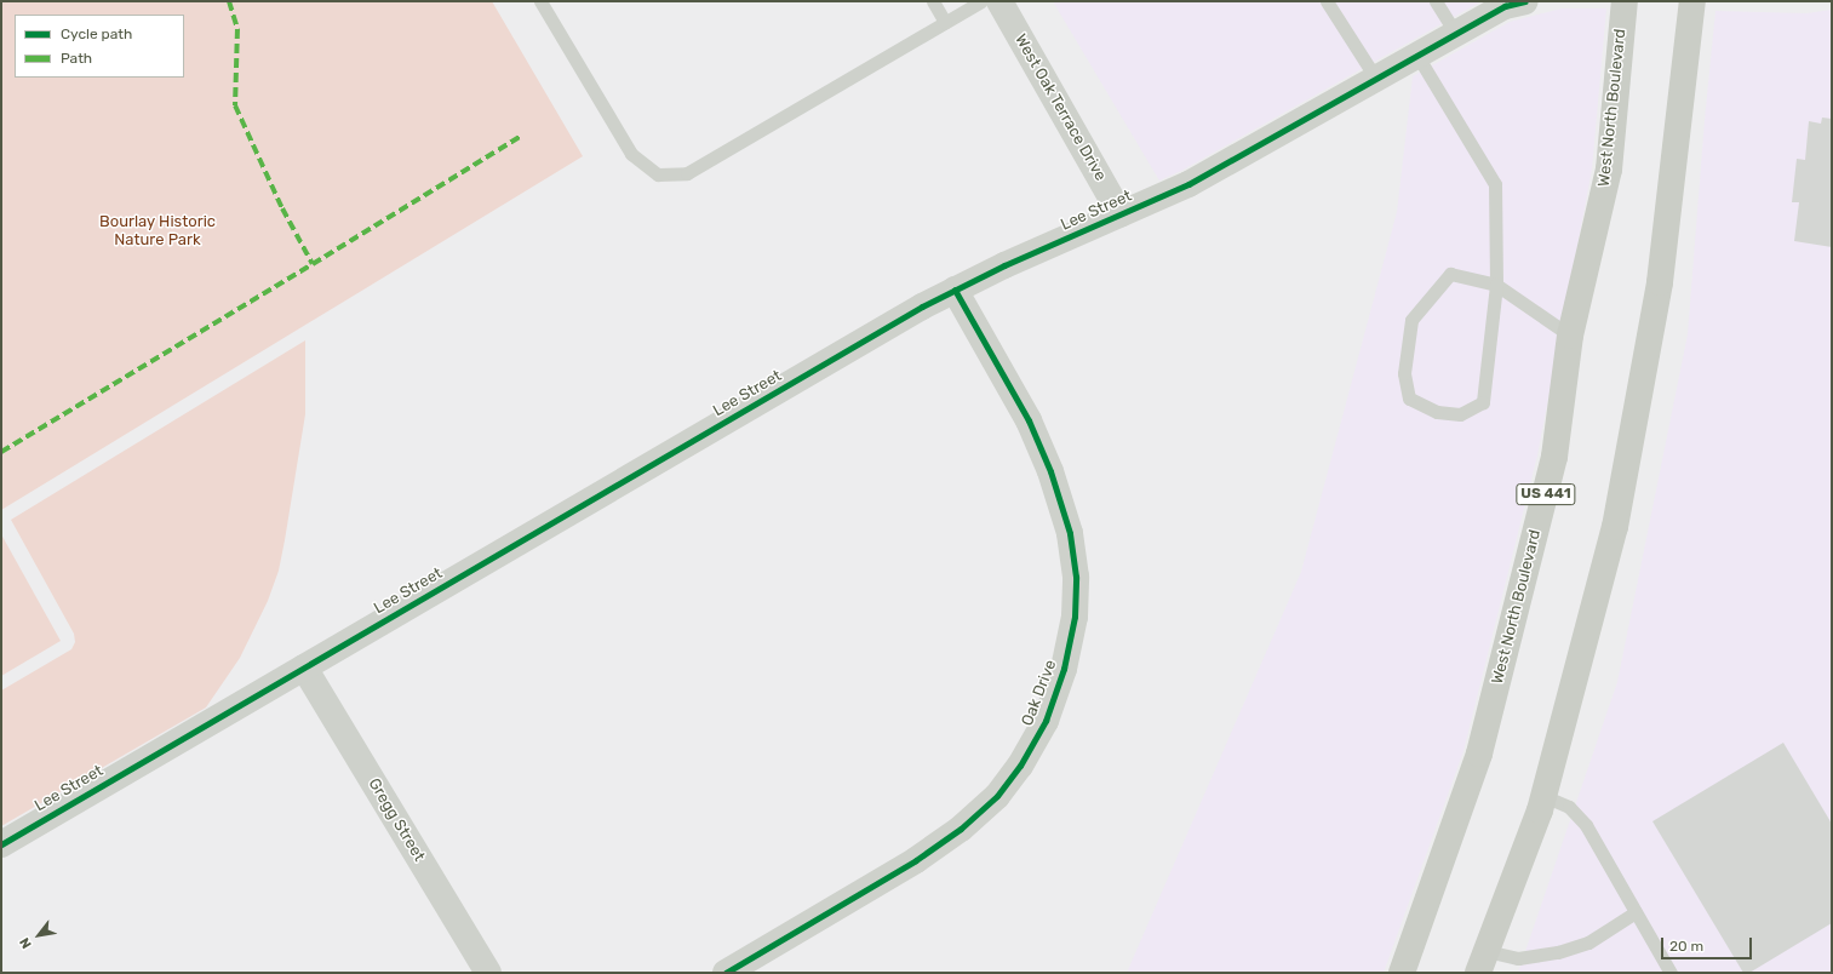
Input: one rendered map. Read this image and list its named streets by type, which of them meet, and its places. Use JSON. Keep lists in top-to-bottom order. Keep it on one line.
{"streets":{"main road":["West North Boulevard","US 441"],"street":["West Oak Terrace Drive","Lee Street","Oak Drive","Gregg Street"]},"crossings":[["West Oak Terrace Drive","Lee Street"],["Lee Street","Oak Drive"],["Lee Street","Gregg Street"]],"parks":["Bourlay Historic Nature Park"],"legend":["Cycle path","Path"],"scale_bar":"20 m","north":"bottom left"}
